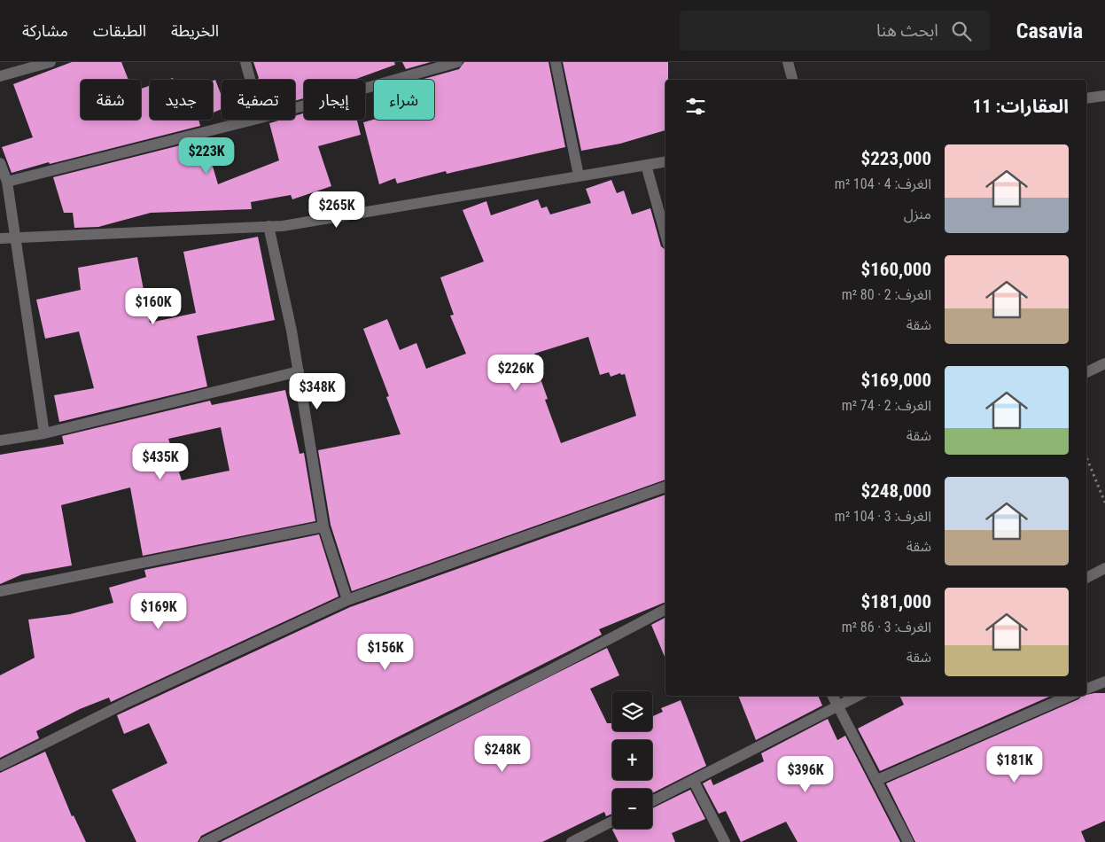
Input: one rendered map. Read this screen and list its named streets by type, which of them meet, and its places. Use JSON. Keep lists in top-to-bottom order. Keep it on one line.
{"page":{"header":"Casavia","search":"ابحث هنا","nav":["الخريطة","الطبقات","مشاركة"],"chip":["شراء","إيجار","تصفية","جديد","شقة"],"heading":"العقارات: 11","list":[{"name":"$223,000","note":"الغرف: 4 · 104 m² · منزل"},{"name":"$160,000","note":"الغرف: 2 · 80 m² · شقة"},{"name":"$169,000","note":"الغرف: 2 · 74 m² · شقة"},{"name":"$248,000","note":"الغرف: 3 · 104 m² · شقة"},{"name":"$181,000","note":"الغرف: 3 · 86 m² · شقة"}],"price":["$223K","$265K","$160K","$226K","$348K","$435K","$169K","$156K","$248K","$181K","$396K"],"map_buttons":["+","−"]}}
